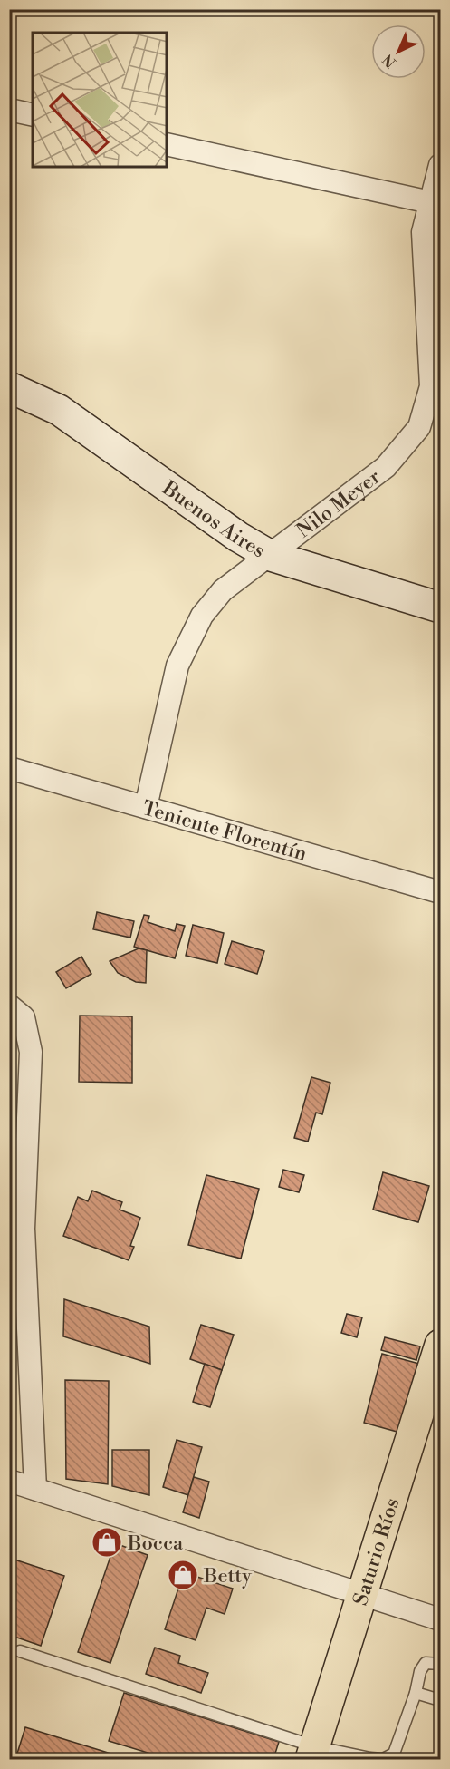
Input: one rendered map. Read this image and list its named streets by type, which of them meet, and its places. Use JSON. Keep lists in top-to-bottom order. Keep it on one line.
{"streets":{"main road":["Saturio Ríos"],"street":["Nilo Meyer","Buenos Aires","Teniente Florentín"]},"crossings":[["Nilo Meyer","Buenos Aires"],["Nilo Meyer","Teniente Florentín"]],"places":{"shop":["Bocca","Betty"]},"north":"bottom left"}
